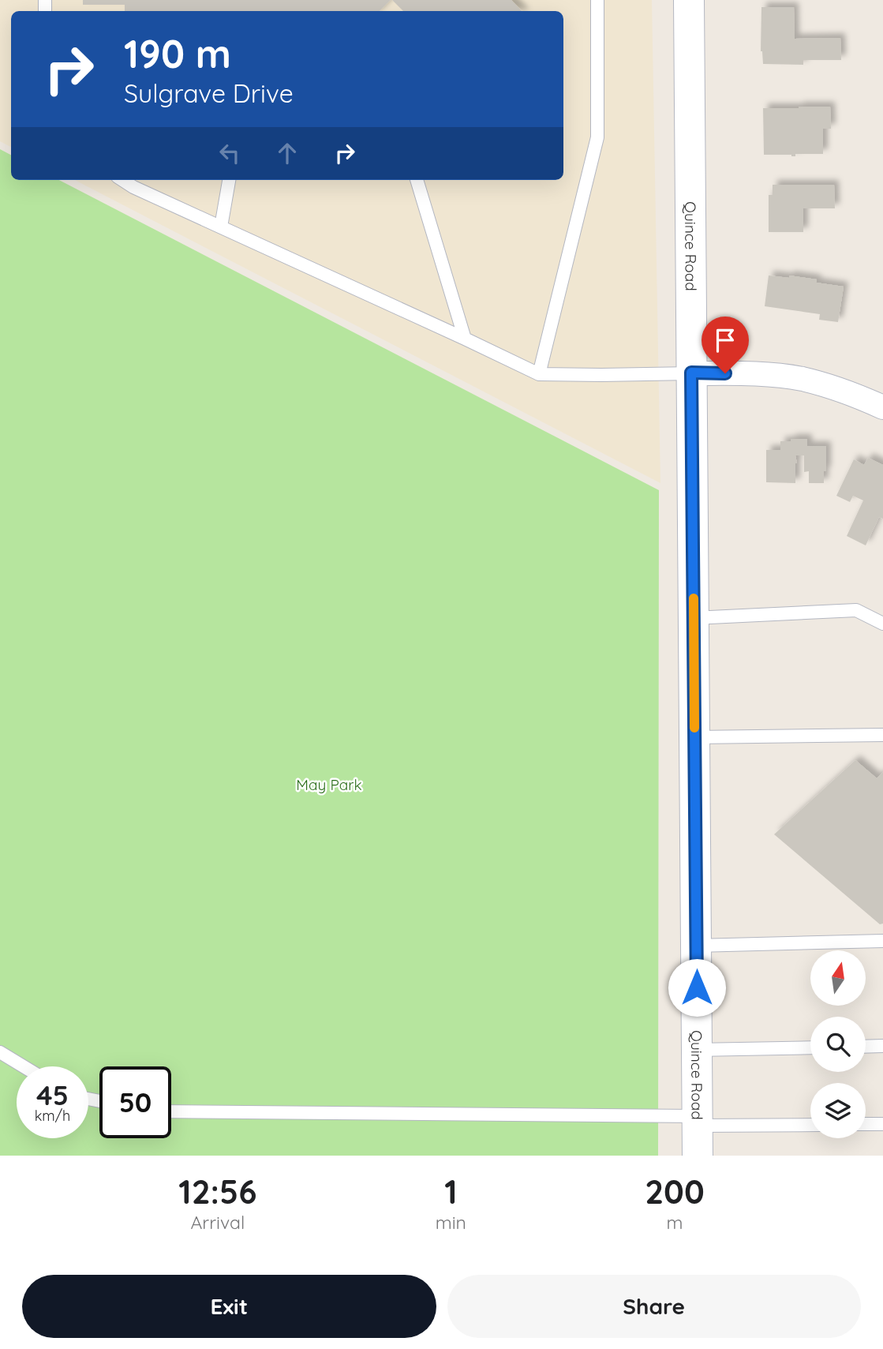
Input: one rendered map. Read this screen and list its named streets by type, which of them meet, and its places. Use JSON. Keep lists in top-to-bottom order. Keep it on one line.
{"streets":{"main road":["Quince Road"]},"parks":["May Park"],"north":"top","page":{"turn":["190 m","Sulgrave Drive"],"speed":"45 km/h","limit":"50","eta":["12:56","Arrival","1","min","200","m"],"buttons":["Exit","Share"]}}
